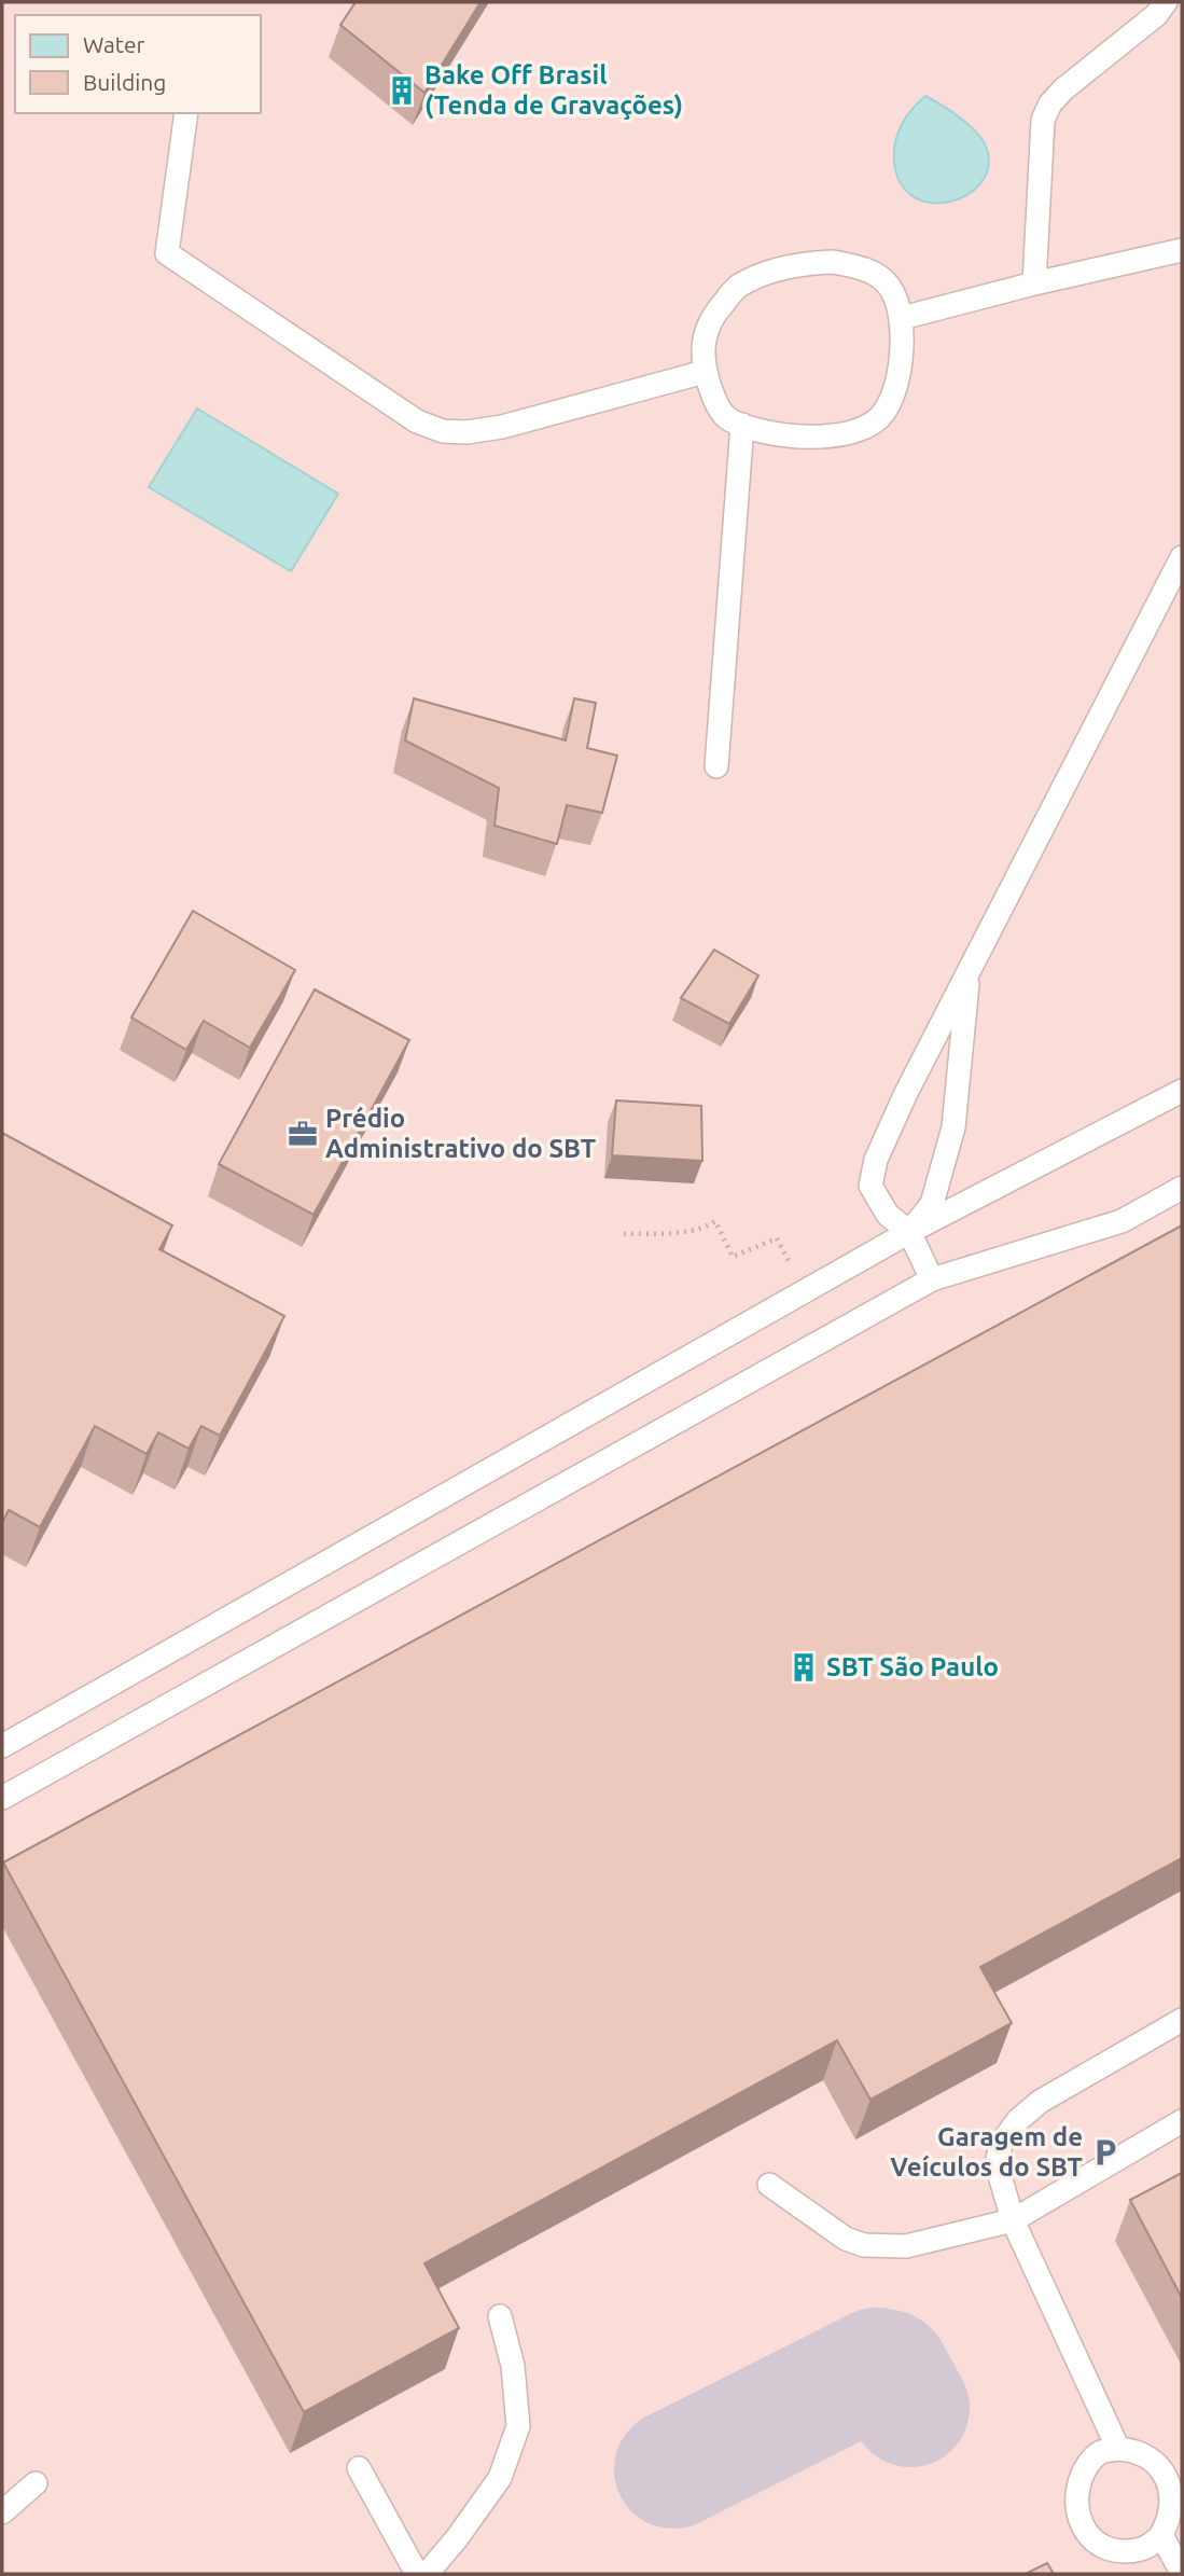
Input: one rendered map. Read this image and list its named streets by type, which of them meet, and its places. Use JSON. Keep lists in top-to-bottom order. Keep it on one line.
{"places":{"building":["Bake Off Brasil (Tenda de Gravações)","SBT São Paulo"],"office":["Prédio Administrativo do SBT"],"parking":["Garagem de Veículos do SBT"]},"legend":["Water","Building"]}
